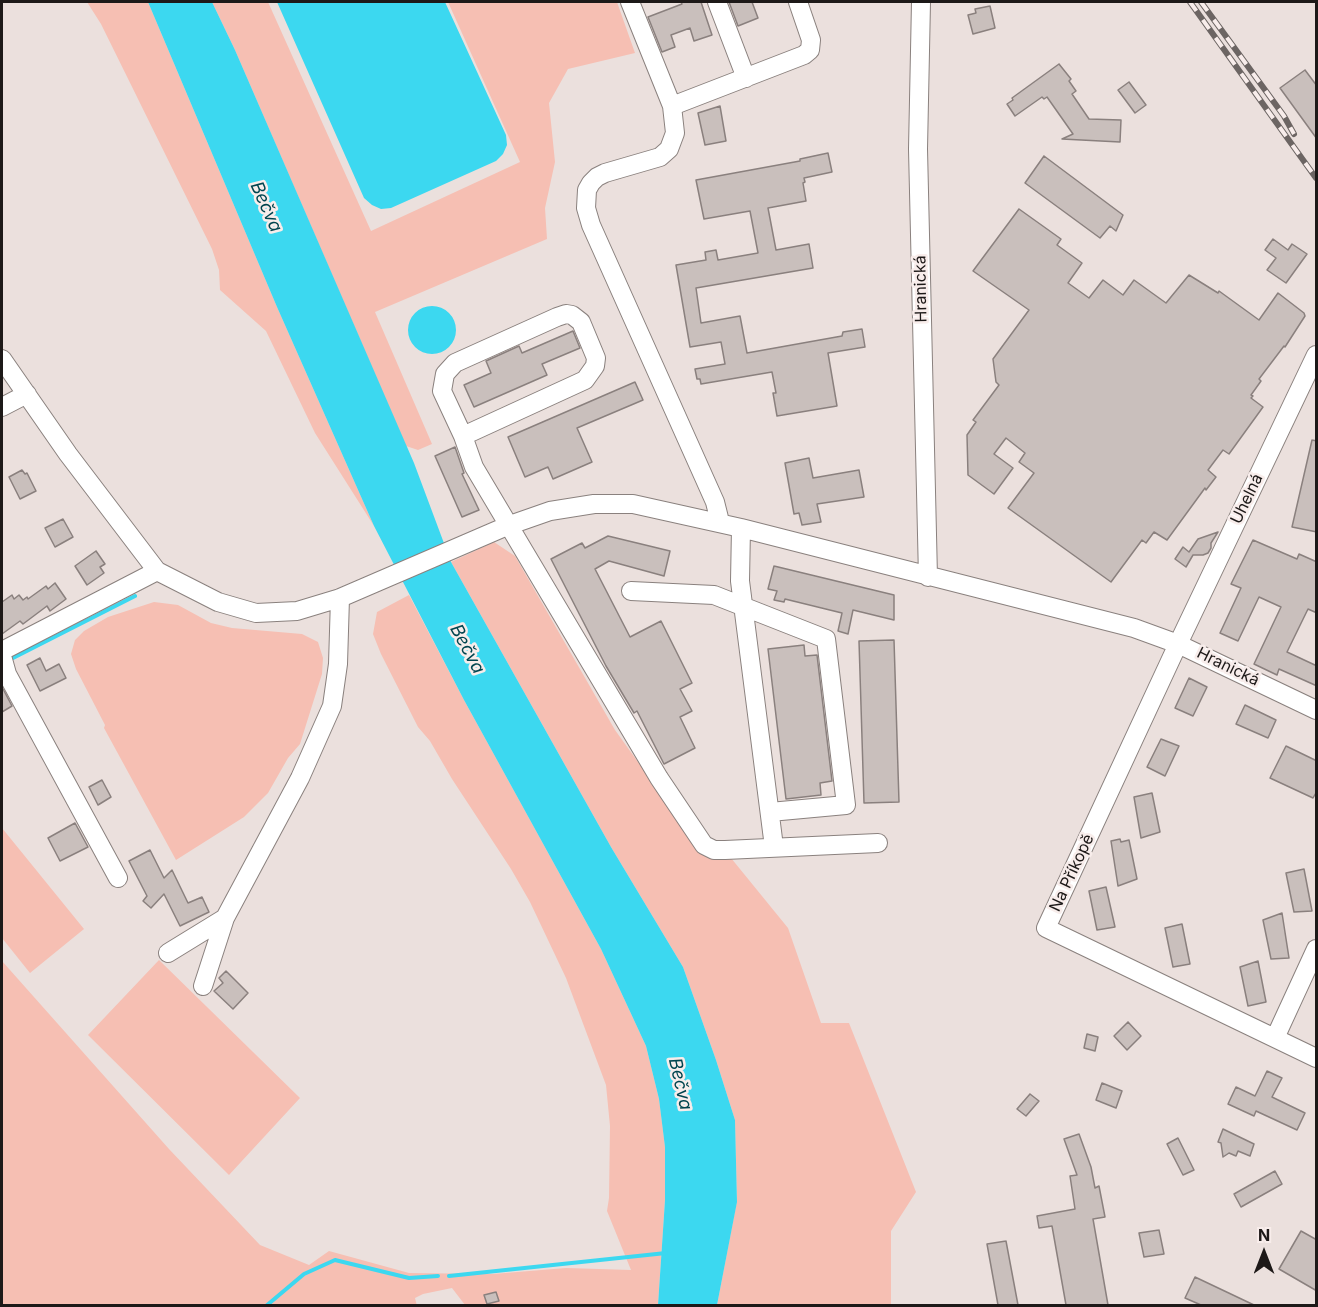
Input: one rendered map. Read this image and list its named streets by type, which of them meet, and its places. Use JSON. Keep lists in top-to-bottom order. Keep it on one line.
{"streets":{"street":["Hranická","Uhelná","Na Příkopě"]},"crossings":[["Hranická","Uhelná"],["Hranická","Na Příkopě"],["Uhelná","Na Příkopě"]],"water":["Bečva"],"north":"top"}
